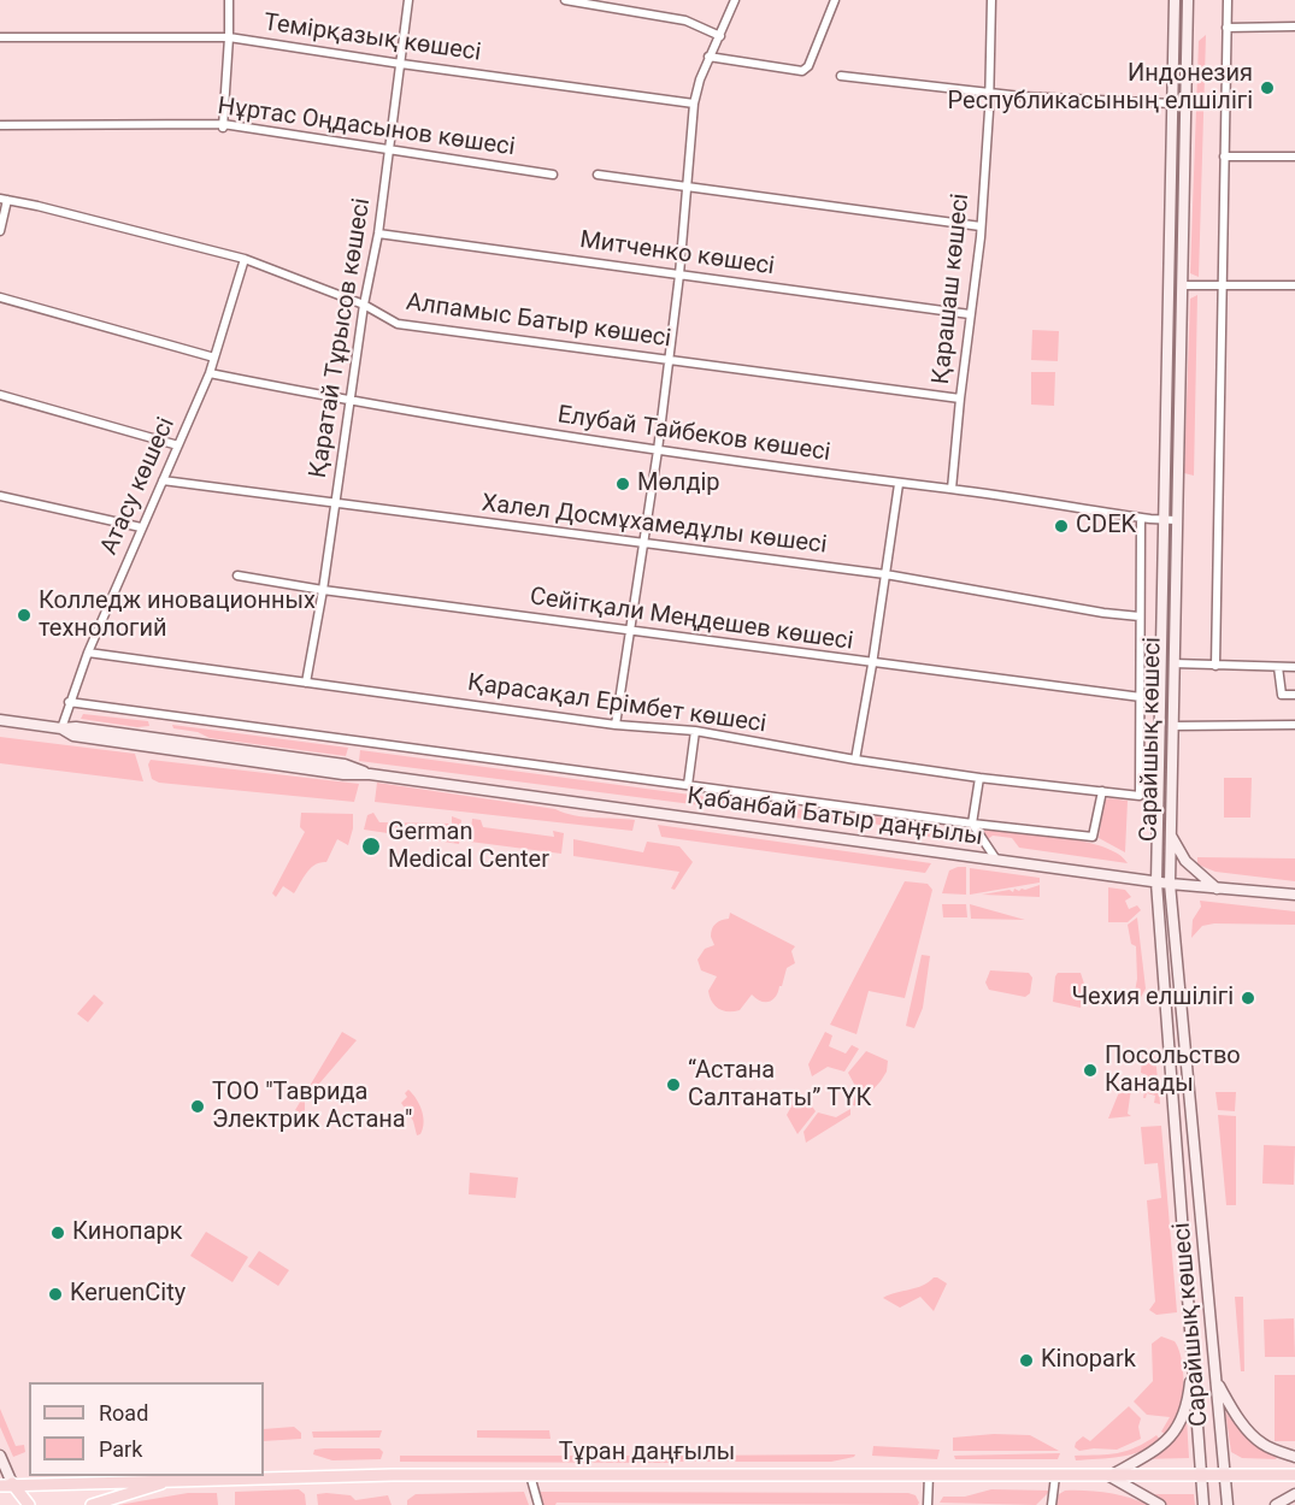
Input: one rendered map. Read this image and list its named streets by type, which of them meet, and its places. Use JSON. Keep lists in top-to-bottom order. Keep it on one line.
{"streets":{"main road":["Сарайшық көшесі","Қабанбай Батыр даңғылы","Тұран даңғылы"],"street":["Темірқазық көшесі","Нұртас Оңдасынов көшесі","Митченко көшесі","Қарашаш көшесі","Алпамыс Батыр көшесі","Қаратай Тұрысов көшесі","Елубай Тайбеков көшесі","Атасу көшесі","Халел Досмұхамедұлы көшесі","Сейітқали Меңдешев көшесі","Қарасақал Ерімбет көшесі"]},"crossings":[["Темірқазық көшесі","Қаратай Тұрысов көшесі"],["Нұртас Оңдасынов көшесі","Қаратай Тұрысов көшесі"],["Митченко көшесі","Қарашаш көшесі"],["Митченко көшесі","Қаратай Тұрысов көшесі"],["Қарашаш көшесі","Алпамыс Батыр көшесі"],["Қарашаш көшесі","Елубай Тайбеков көшесі"],["Алпамыс Батыр көшесі","Қаратай Тұрысов көшесі"],["Алпамыс Батыр көшесі","Атасу көшесі"],["Қаратай Тұрысов көшесі","Елубай Тайбеков көшесі"],["Қаратай Тұрысов көшесі","Халел Досмұхамедұлы көшесі"],["Қаратай Тұрысов көшесі","Сейітқали Меңдешев көшесі"],["Қаратай Тұрысов көшесі","Қарасақал Ерімбет көшесі"],["Елубай Тайбеков көшесі","Атасу көшесі"],["Елубай Тайбеков көшесі","Сарайшық көшесі"],["Атасу көшесі","Халел Досмұхамедұлы көшесі"],["Атасу көшесі","Қарасақал Ерімбет көшесі"],["Атасу көшесі","Қабанбай Батыр даңғылы"],["Сейітқали Меңдешев көшесі","Қарасақал Ерімбет көшесі"],["Сарайшық көшесі","Қабанбай Батыр даңғылы"],["Сарайшық көшесі","Тұран даңғылы"]],"places":["Индонезия Республикасының елшілігі","Мөлдір","CDEK","Колледж иновационных технологий","German Medical Center","Чехия елшілігі","Посольство Канады","“Астана Салтанаты” ТҮК","ТОО \"Таврида Электрик Астана\"","Кинопарк","KeruenCity","Kinopark"],"legend":["Road","Park"]}
